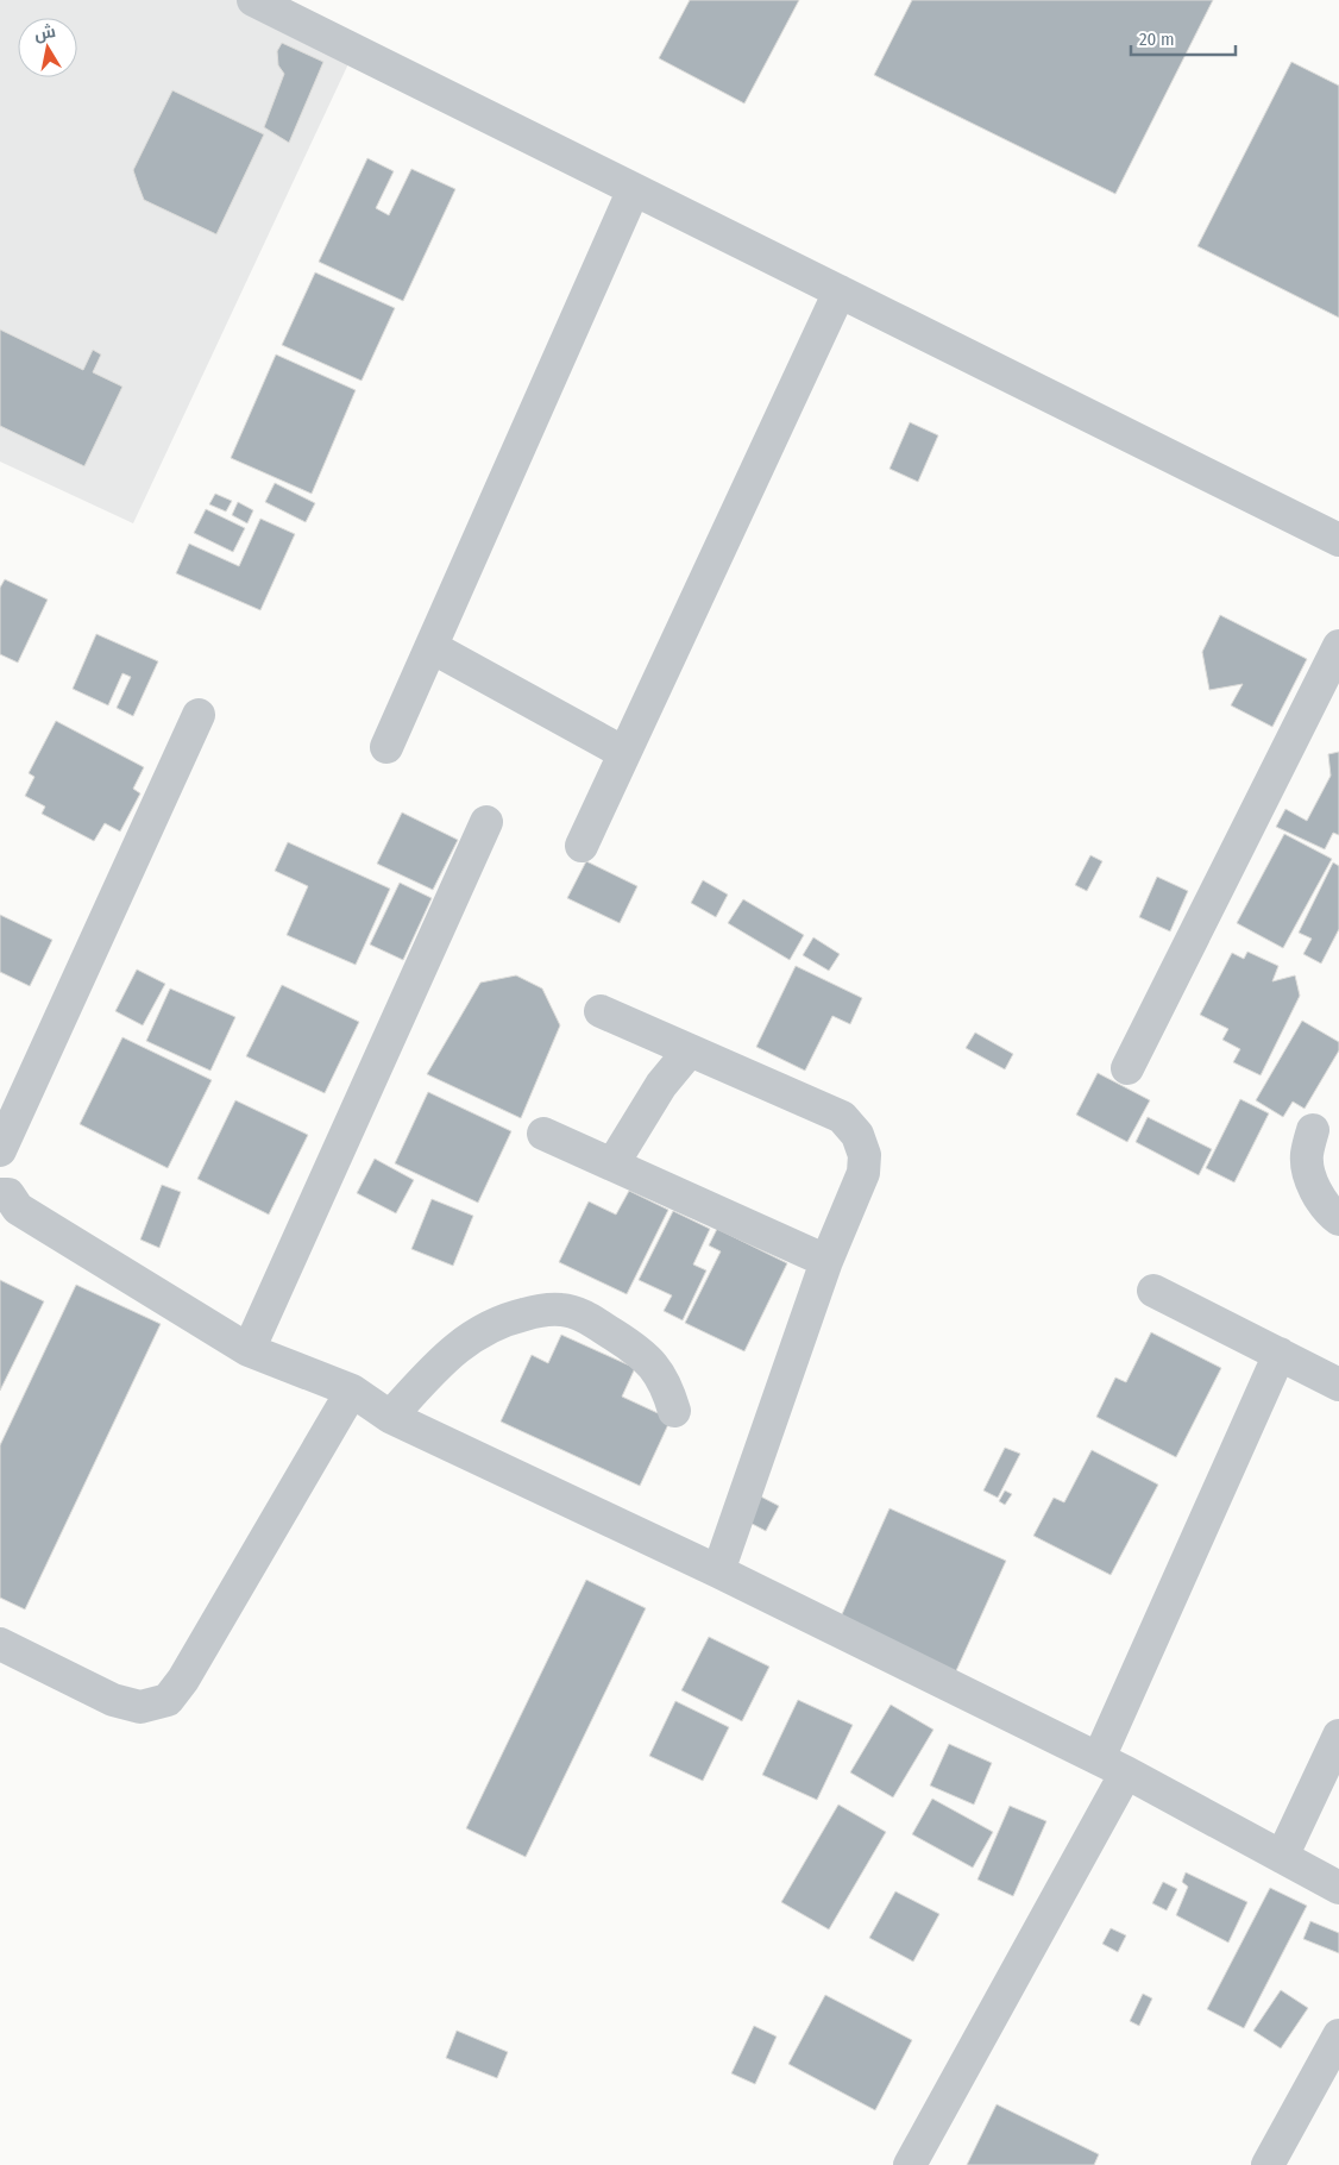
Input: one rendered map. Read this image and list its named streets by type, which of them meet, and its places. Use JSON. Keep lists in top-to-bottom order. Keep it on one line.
{"scale_bar":"20 m","north":"top"}
